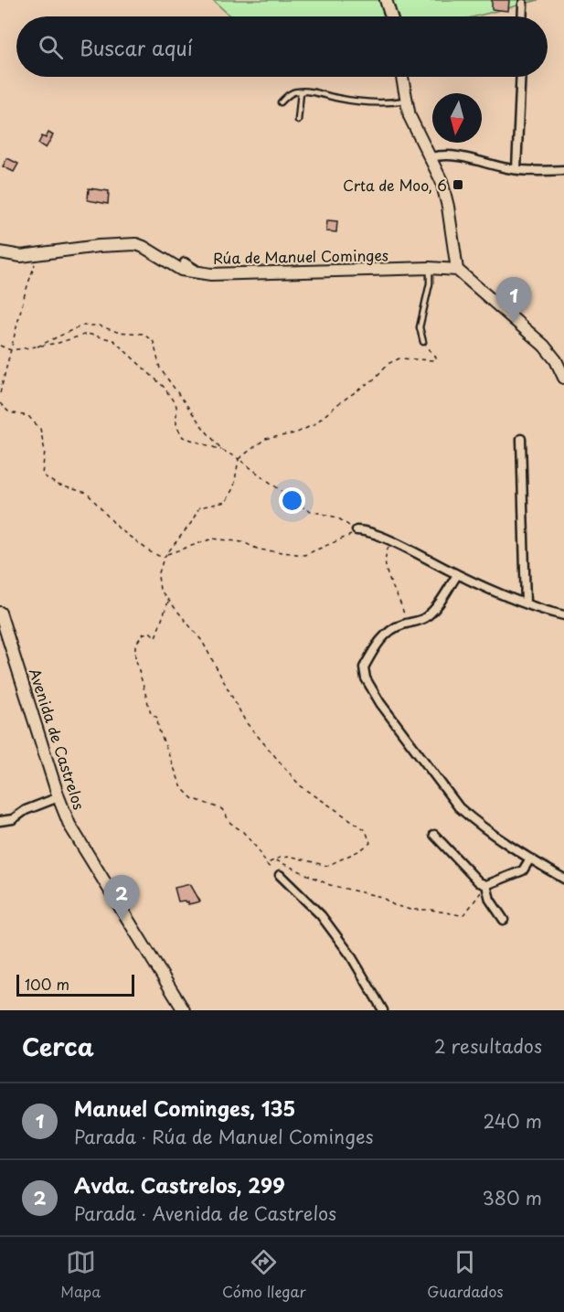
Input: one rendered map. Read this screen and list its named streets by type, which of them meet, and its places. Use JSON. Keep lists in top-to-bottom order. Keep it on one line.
{"streets":{"street":["Rúa de Manuel Cominges","Avenida de Castrelos"]},"places":{"transit":["Crta de Moo, 6"]},"scale_bar":"100 m","north":"bottom","page":{"search":"Buscar aquí","pins":["1","2"],"scale":"100 m","heading":["Cerca","2 resultados"],"list":[{"mark":"1","name":"Manuel Cominges, 135","note":"Parada · Rúa de Manuel Cominges","value":"240 m"},{"mark":"2","name":"Avda. Castrelos, 299","note":"Parada · Avenida de Castrelos","value":"380 m"}],"nav":["Mapa","Cómo llegar","Guardados"]}}
